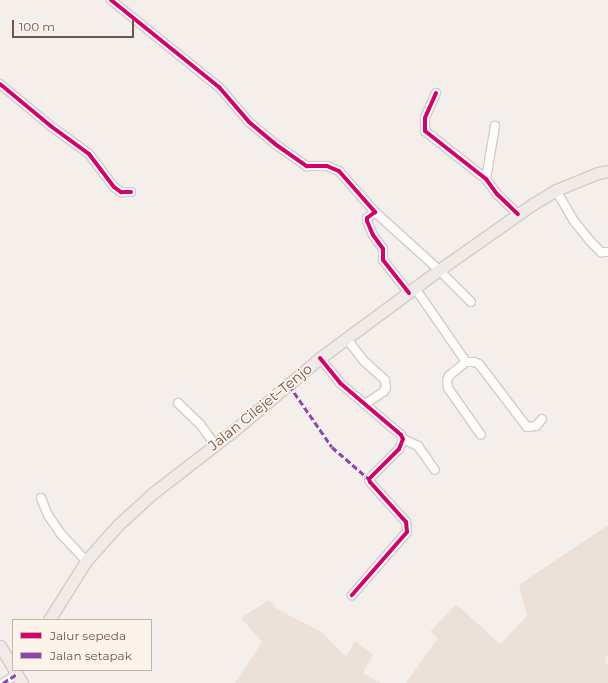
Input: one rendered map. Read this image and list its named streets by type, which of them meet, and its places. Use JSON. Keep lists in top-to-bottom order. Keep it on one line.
{"streets":{"main road":["Jalan Cilejet–Tenjo"]},"legend":["Jalur sepeda","Jalan setapak"],"scale_bar":"100 m"}
